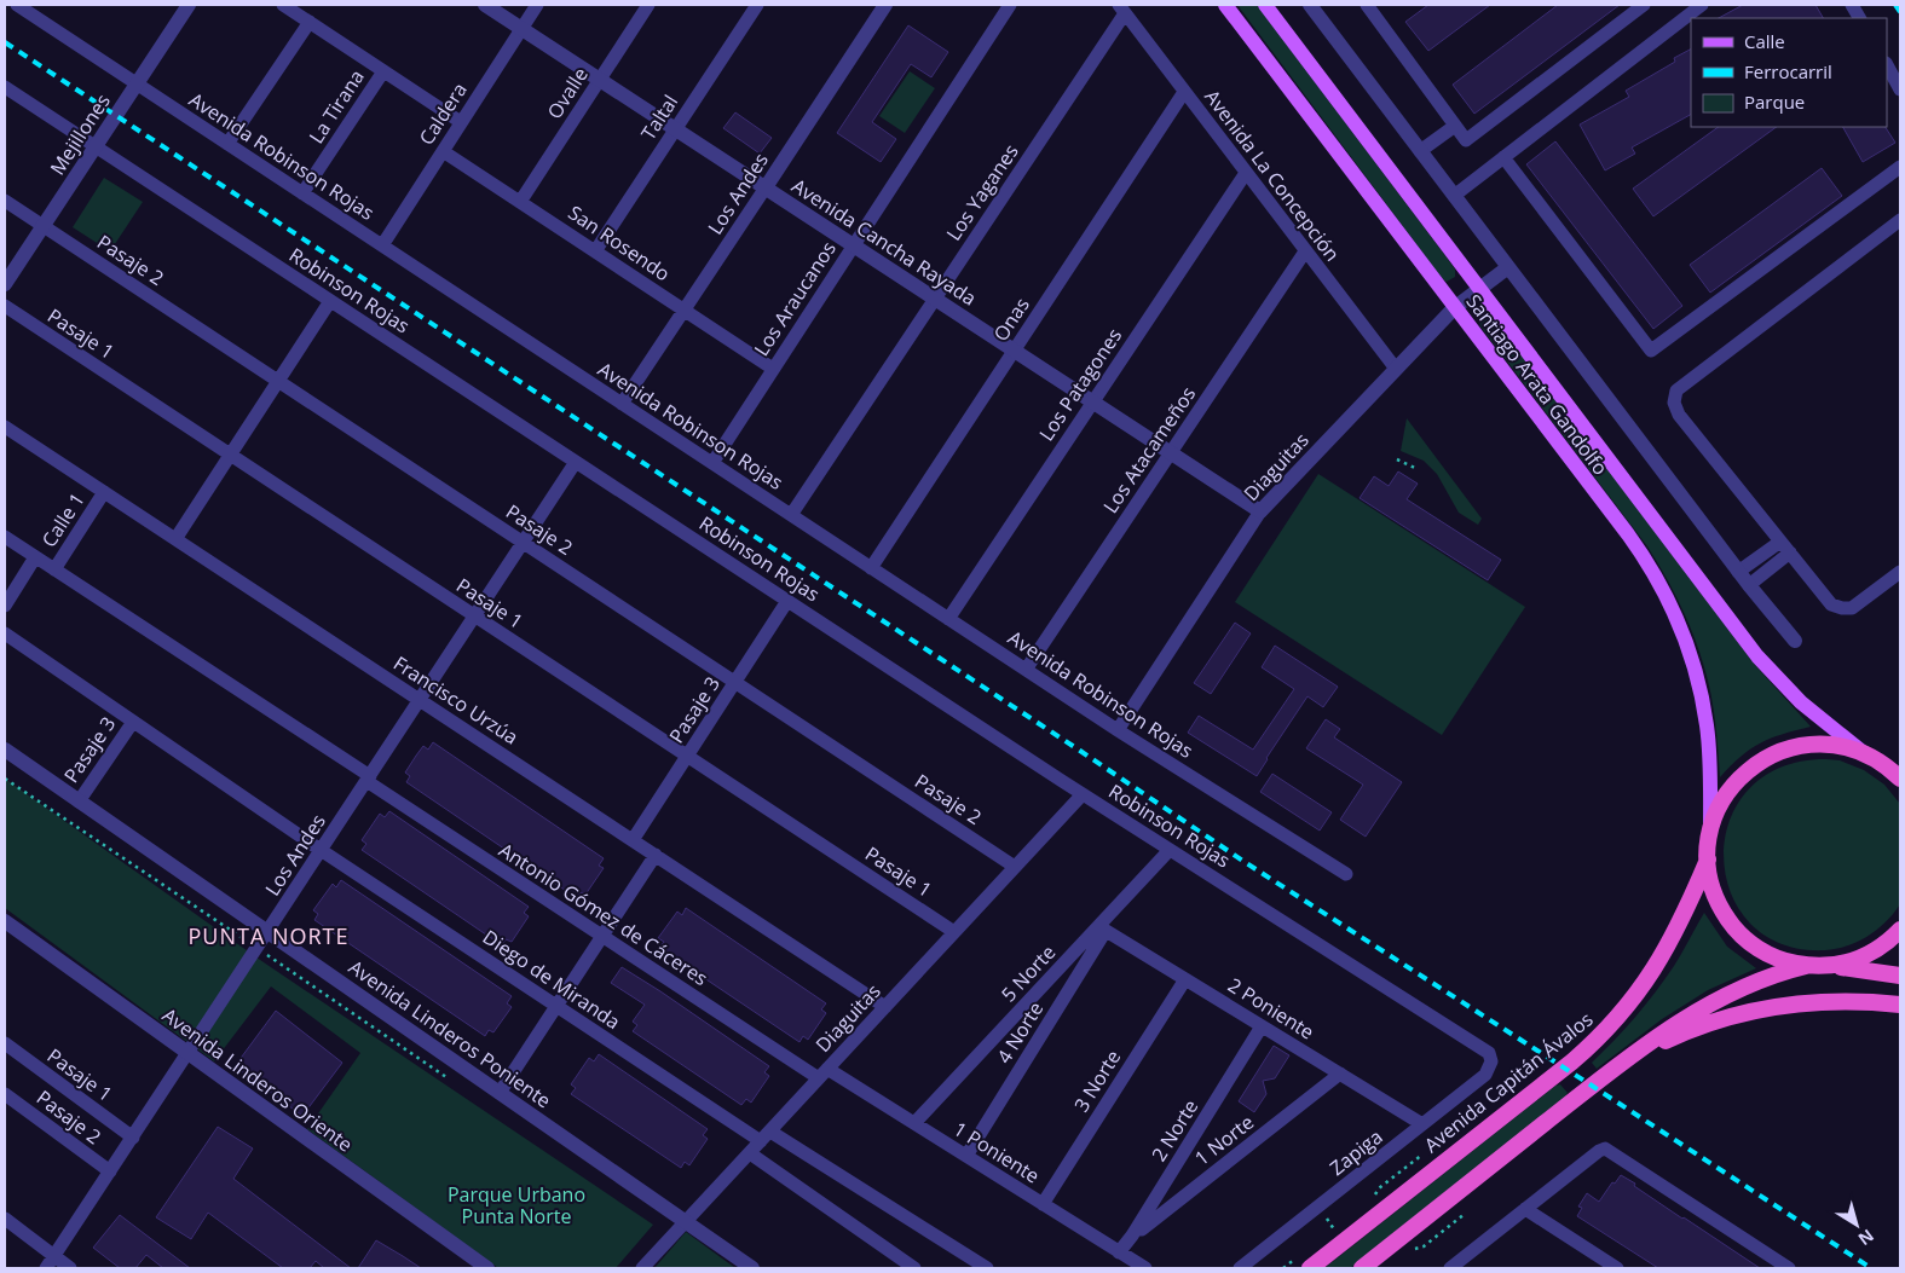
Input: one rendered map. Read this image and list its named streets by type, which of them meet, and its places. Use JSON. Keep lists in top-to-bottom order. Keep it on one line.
{"streets":{"highway":["Avenida Capitán Ávalos"],"main road":["Santiago Arata Gandolfo"],"street":["Ovalle","La Tirana","Caldera","Taltal","Mejillones","Avenida Robinson Rojas","Avenida La Concepción","Los Yaganes","Los Andes","Avenida Cancha Rayada","San Rosendo","Pasaje 2","Robinson Rojas","Los Araucanos","Onas","Pasaje 1","Los Patagones","Los Atacameños","Diaguitas","Calle 1","Francisco Urzúa","Pasaje 3","Antonio Gómez de Cáceres","5 Norte","Diego de Miranda","2 Poniente","4 Norte","Avenida Linderos Poniente","Avenida Linderos Oriente","3 Norte","2 Norte","1 Norte","1 Poniente","Zapiga"]},"crossings":[["Ovalle","Avenida Cancha Rayada"],["Ovalle","San Rosendo"],["La Tirana","Avenida Robinson Rojas"],["Caldera","Avenida Robinson Rojas"],["Caldera","Avenida Cancha Rayada"],["Caldera","San Rosendo"],["Taltal","Avenida Cancha Rayada"],["Taltal","San Rosendo"],["Mejillones","Avenida Robinson Rojas"],["Mejillones","Pasaje 2"],["Mejillones","Robinson Rojas"],["Avenida Robinson Rojas","Los Yaganes"],["Avenida Robinson Rojas","Los Andes"],["Avenida Robinson Rojas","Los Araucanos"],["Avenida Robinson Rojas","Onas"],["Avenida Robinson Rojas","Los Patagones"],["Avenida Robinson Rojas","Los Atacameños"],["Avenida Robinson Rojas","Diaguitas"],["Avenida La Concepción","Los Yaganes"],["Avenida La Concepción","Onas"],["Avenida La Concepción","Los Patagones"],["Avenida La Concepción","Los Atacameños"],["Avenida La Concepción","Diaguitas"],["Los Yaganes","Avenida Cancha Rayada"],["Los Andes","Avenida Cancha Rayada"],["Los Andes","San Rosendo"],["Los Andes","Pasaje 2"],["Los Andes","Robinson Rojas"],["Los Andes","Pasaje 1"],["Los Andes","Francisco Urzúa"],["Los Andes","Antonio Gómez de Cáceres"],["Los Andes","Diego de Miranda"],["Los Andes","Avenida Linderos Poniente"],["Los Andes","Avenida Linderos Oriente"],["Avenida Cancha Rayada","Los Araucanos"],["Avenida Cancha Rayada","Onas"],["Avenida Cancha Rayada","Los Patagones"],["Avenida Cancha Rayada","Los Atacameños"],["Avenida Cancha Rayada","Diaguitas"],["San Rosendo","Los Araucanos"],["Pasaje 2","Diaguitas"],["Pasaje 2","Pasaje 3"],["Robinson Rojas","Diaguitas"],["Robinson Rojas","Pasaje 3"],["Robinson Rojas","5 Norte"],["Robinson Rojas","Zapiga"],["Pasaje 1","Diaguitas"],["Pasaje 1","Pasaje 3"],["Santiago Arata Gandolfo","Diaguitas"],["Diaguitas","Francisco Urzúa"],["Diaguitas","Antonio Gómez de Cáceres"],["Diaguitas","Diego de Miranda"],["Diaguitas","Avenida Linderos Poniente"],["Diaguitas","1 Poniente"],["Calle 1","Francisco Urzúa"],["Francisco Urzúa","Pasaje 3"],["Pasaje 3","Avenida Linderos Poniente"],["Antonio Gómez de Cáceres","1 Poniente"],["5 Norte","2 Poniente"],["5 Norte","4 Norte"],["5 Norte","1 Poniente"],["2 Poniente","4 Norte"],["2 Poniente","3 Norte"],["2 Poniente","2 Norte"],["2 Poniente","1 Norte"],["2 Poniente","Zapiga"],["4 Norte","1 Poniente"],["3 Norte","1 Poniente"],["2 Norte","1 Norte"],["2 Norte","1 Poniente"]],"districts":["PUNTA NORTE"],"parks":["Parque Urbano Punta Norte"],"legend":["Calle","Ferrocarril","Parque"],"north":"bottom right"}
